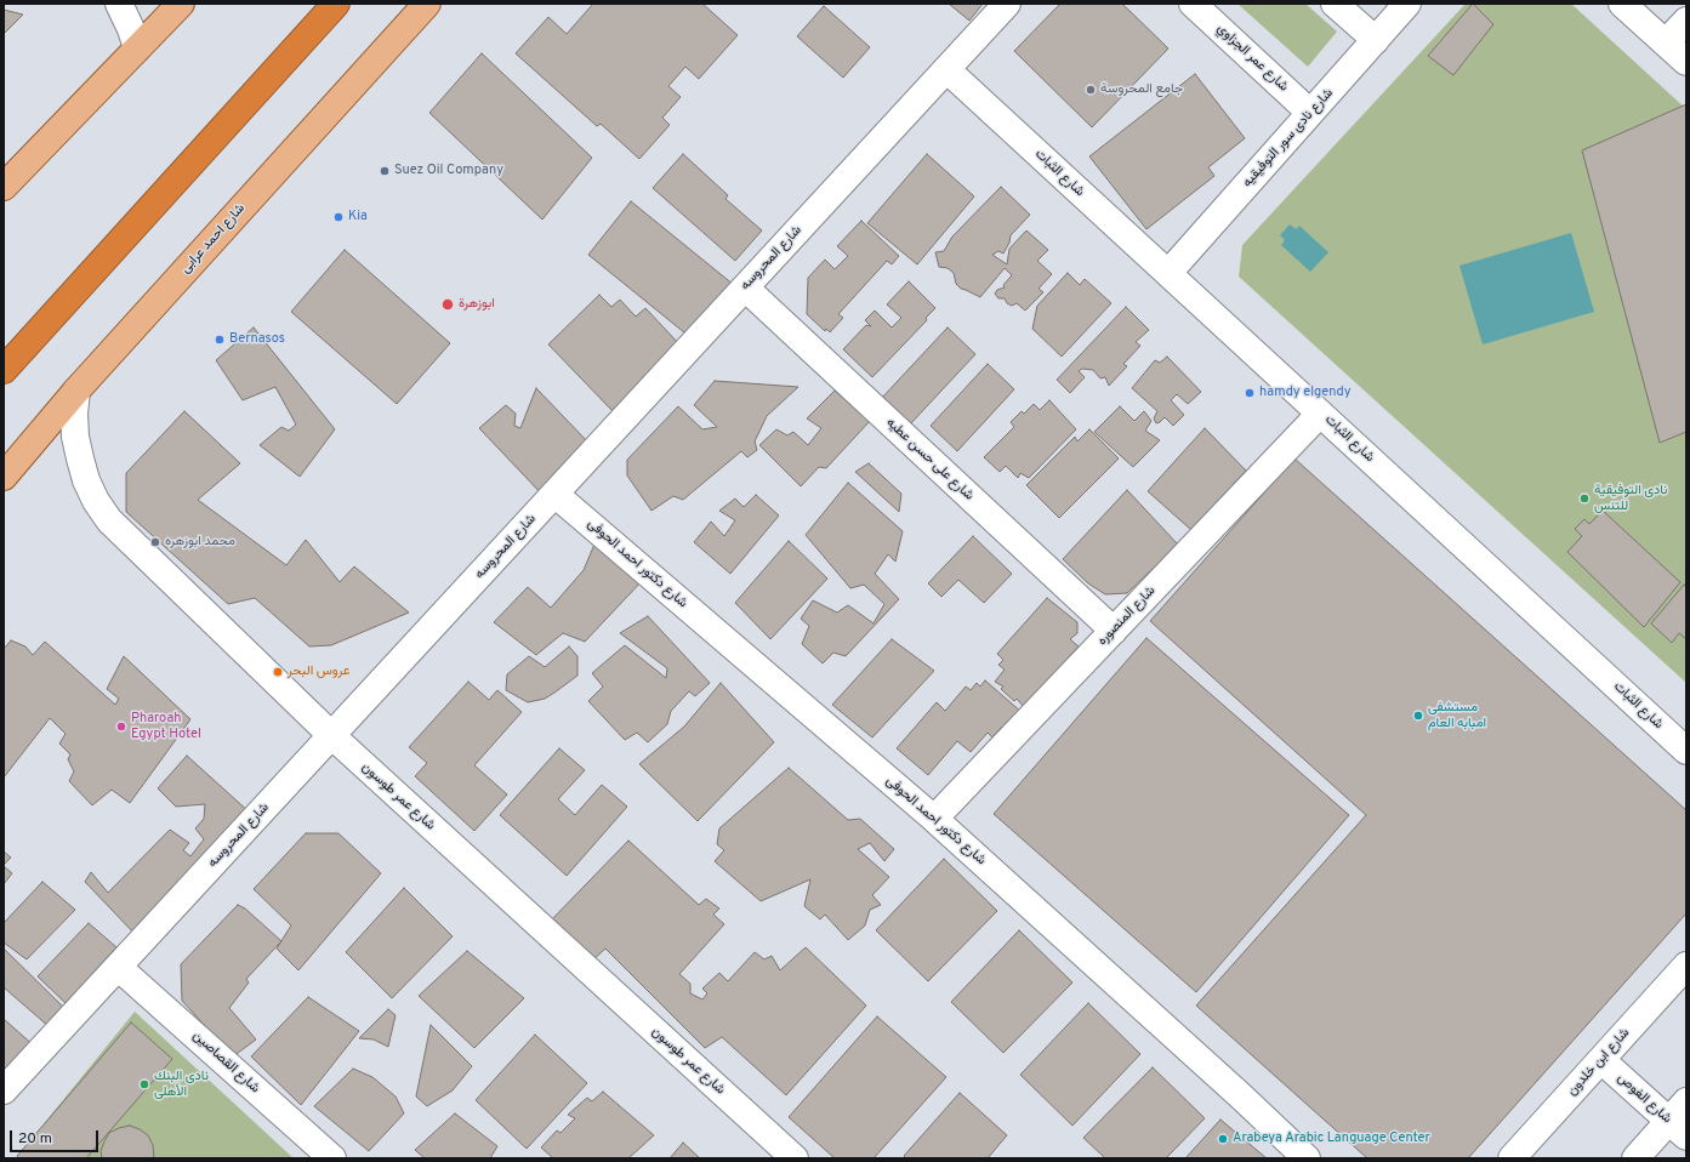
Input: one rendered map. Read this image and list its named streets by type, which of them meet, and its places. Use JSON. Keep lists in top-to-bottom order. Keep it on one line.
{"streets":{"main road":["شارع احمد عرابى"],"street":["شارع عمر الجزاوي","شارع نادى سور التوفيقيه","شارع الثبات","شارع المحروسه","شارع على حسن عطيه","شارع دكتور احمد الحوفى","شارع المنصوره","شارع عمر طوسون","شارع القصاصين","شارع ابن خلدون","شارع الغوص"]},"crossings":[["شارع عمر الجزاوي","شارع نادى سور التوفيقيه"],["شارع نادى سور التوفيقيه","شارع الثبات"],["شارع الثبات","شارع المحروسه"],["شارع الثبات","شارع المنصوره"],["شارع احمد عرابى","شارع عمر طوسون"],["شارع المحروسه","شارع على حسن عطيه"],["شارع المحروسه","شارع دكتور احمد الحوفى"],["شارع المحروسه","شارع عمر طوسون"],["شارع المحروسه","شارع القصاصين"],["شارع على حسن عطيه","شارع المنصوره"],["شارع دكتور احمد الحوفى","شارع المنصوره"],["شارع ابن خلدون","شارع الغوص"]],"places":["جامع المحروسة","Suez Oil Company","Kia","ابوزهرة","Bernasos","hamdy elgendy","نادى التوفيقية للتنس","محمد ابوزهره","عروس البحر","مستشفى امبابه العام","Pharoah Egypt Hotel","نادى البنك الأهلى","Arabeya Arabic Language Center"],"scale_bar":"20 m"}
